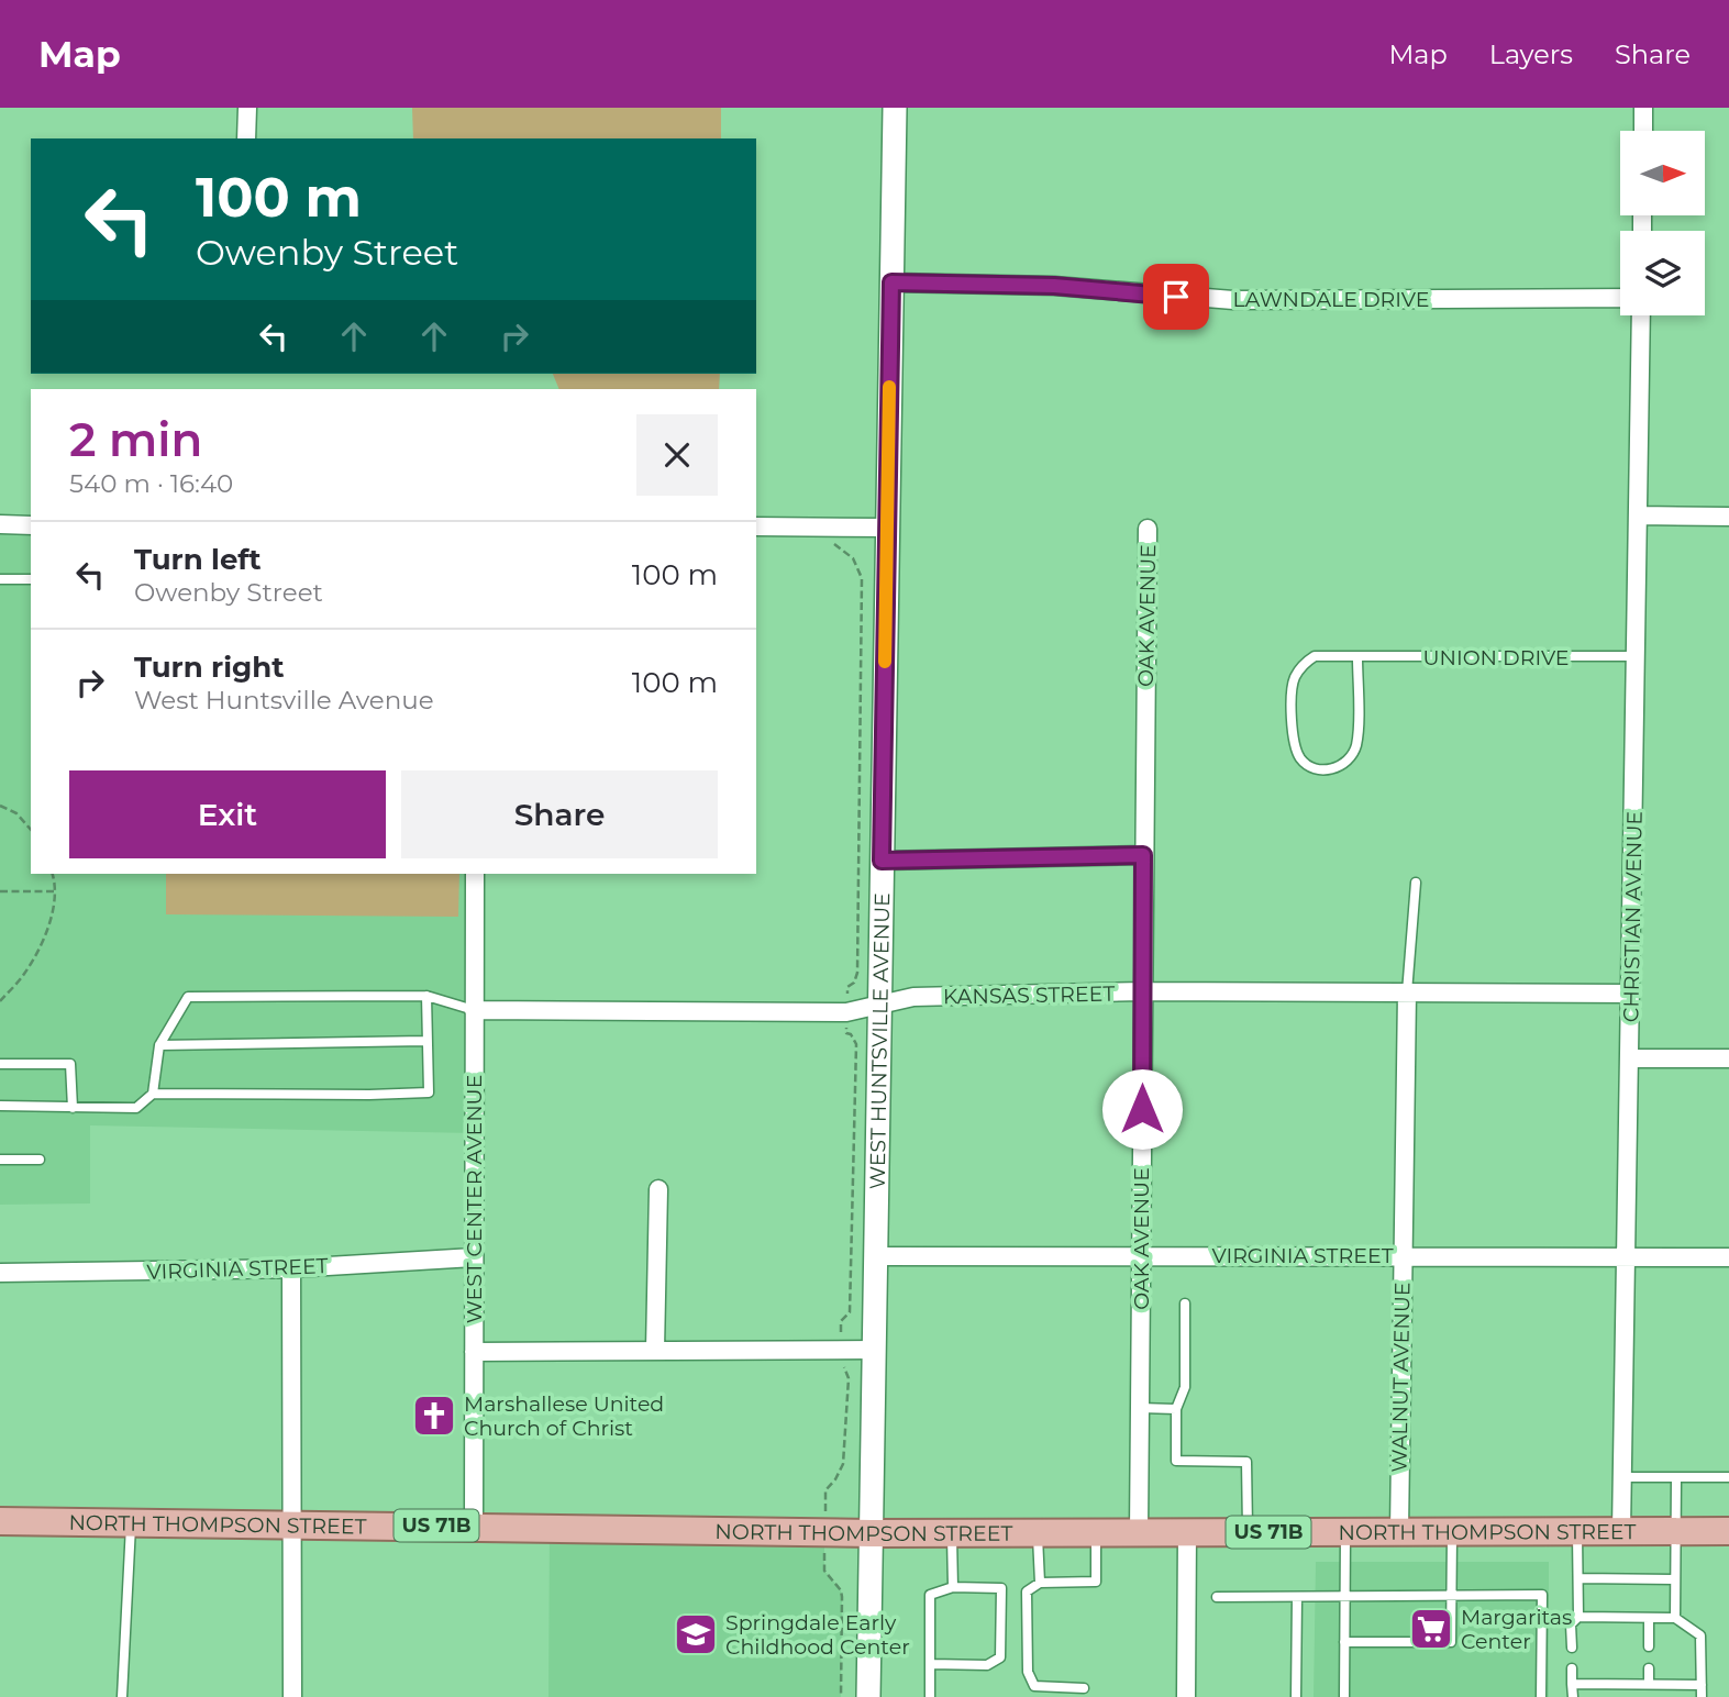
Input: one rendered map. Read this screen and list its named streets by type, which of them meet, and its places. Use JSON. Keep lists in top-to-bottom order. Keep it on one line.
{"streets":{"main road":["WEST HUNTSVILLE AVENUE","NORTH THOMPSON STREET","US 71B"],"street":["LAWNDALE DRIVE","OAK AVENUE","CHRISTIAN AVENUE","KANSAS STREET","WEST CENTER AVENUE","VIRGINIA STREET","WALNUT AVENUE"],"lane":["UNION DRIVE"]},"crossings":[["LAWNDALE DRIVE","WEST HUNTSVILLE AVENUE"],["OAK AVENUE","KANSAS STREET"],["OAK AVENUE","VIRGINIA STREET"],["OAK AVENUE","NORTH THOMPSON STREET"],["UNION DRIVE","CHRISTIAN AVENUE"],["CHRISTIAN AVENUE","KANSAS STREET"],["CHRISTIAN AVENUE","VIRGINIA STREET"],["CHRISTIAN AVENUE","NORTH THOMPSON STREET"],["KANSAS STREET","WEST HUNTSVILLE AVENUE"],["KANSAS STREET","WEST CENTER AVENUE"],["KANSAS STREET","WALNUT AVENUE"],["WEST HUNTSVILLE AVENUE","VIRGINIA STREET"],["WEST HUNTSVILLE AVENUE","NORTH THOMPSON STREET"],["WEST CENTER AVENUE","VIRGINIA STREET"],["WEST CENTER AVENUE","NORTH THOMPSON STREET"],["VIRGINIA STREET","WALNUT AVENUE"],["WALNUT AVENUE","NORTH THOMPSON STREET"]],"places":{"church":["Marshallese United Church of Christ"],"supermarket":["Margaritas Center"],"school or university":["Springdale Early Childhood Center"]},"north":"right","page":{"header":"Map","nav":["Map","Layers","Share"],"turn":["100 m","Owenby Street"],"heading":["2 min","540 m · 16:40"],"list":[{"name":"Turn left","note":"Owenby Street","value":"100 m"},{"name":"Turn right","note":"West Huntsville Avenue","value":"100 m"}],"buttons":["Exit","Share"]}}
